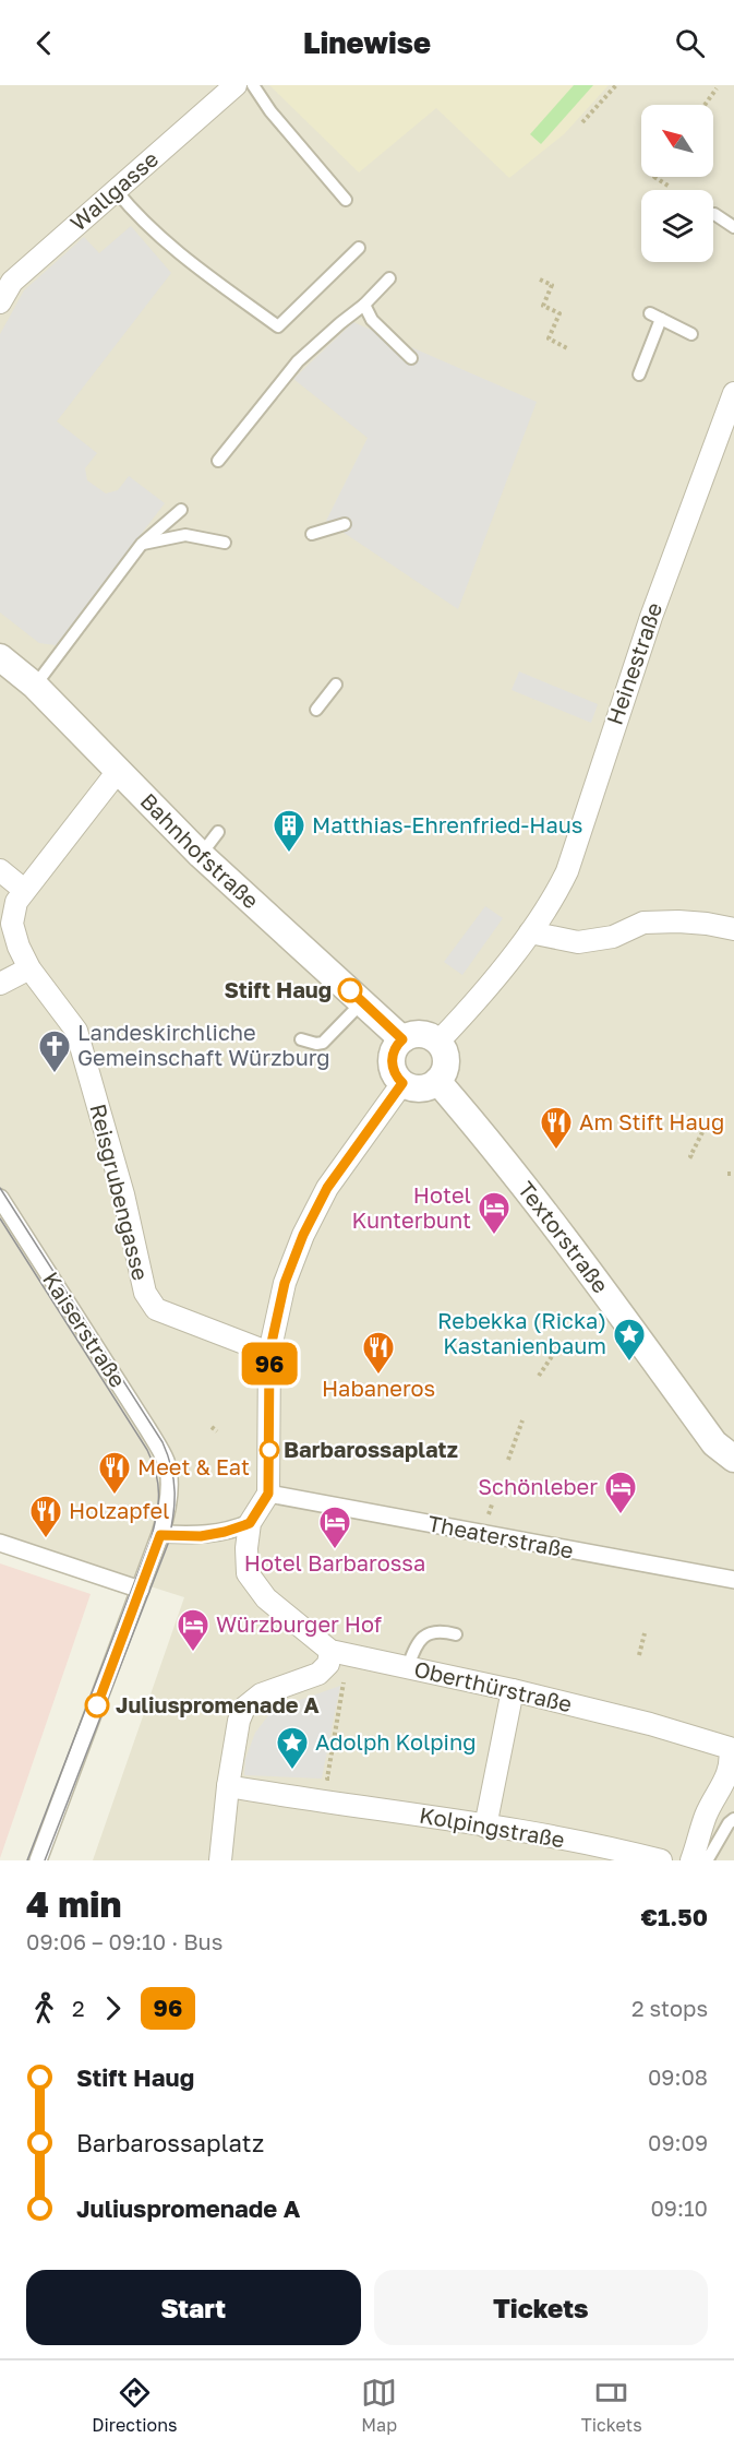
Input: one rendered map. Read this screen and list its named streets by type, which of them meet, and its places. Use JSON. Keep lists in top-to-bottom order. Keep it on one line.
{"streets":{"street":["Wallgasse","Heinestraße","Bahnhofstraße","Reisgrubengasse","Textorstraße","Kaiserstraße","Theaterstraße","Oberthürstraße","Kolpingstraße"]},"crossings":[["Heinestraße","Bahnhofstraße"],["Heinestraße","Textorstraße"],["Bahnhofstraße","Reisgrubengasse"],["Bahnhofstraße","Textorstraße"]],"places":{"building":["Matthias-Ehrenfried-Haus"],"other":["Stift Haug","Barbarossaplatz","Juliuspromenade A"],"church":["Landeskirchliche Gemeinschaft Würzburg"],"restaurant":["Am Stift Haug","Habaneros","Meet & Eat","Holzapfel"],"hotel":["Hotel Kunterbunt","Schönleber","Hotel Barbarossa","Würzburger Hof"],"place":["Rebekka (Ricka) Kastanienbaum","Adolph Kolping"]},"lines":["bus line 96"],"north":"top left","page":{"header":"Linewise","on_map":"96","heading":["4 min","09:06 – 09:10 · Bus","€1.50"],"legs":["2","96","2 stops"],"list":[{"name":"Stift Haug","value":"09:08"},{"name":"Barbarossaplatz","value":"09:09"},{"name":"Juliuspromenade A","value":"09:10"}],"buttons":["Start","Tickets"],"tabs":["Directions","Map","Tickets"]}}
